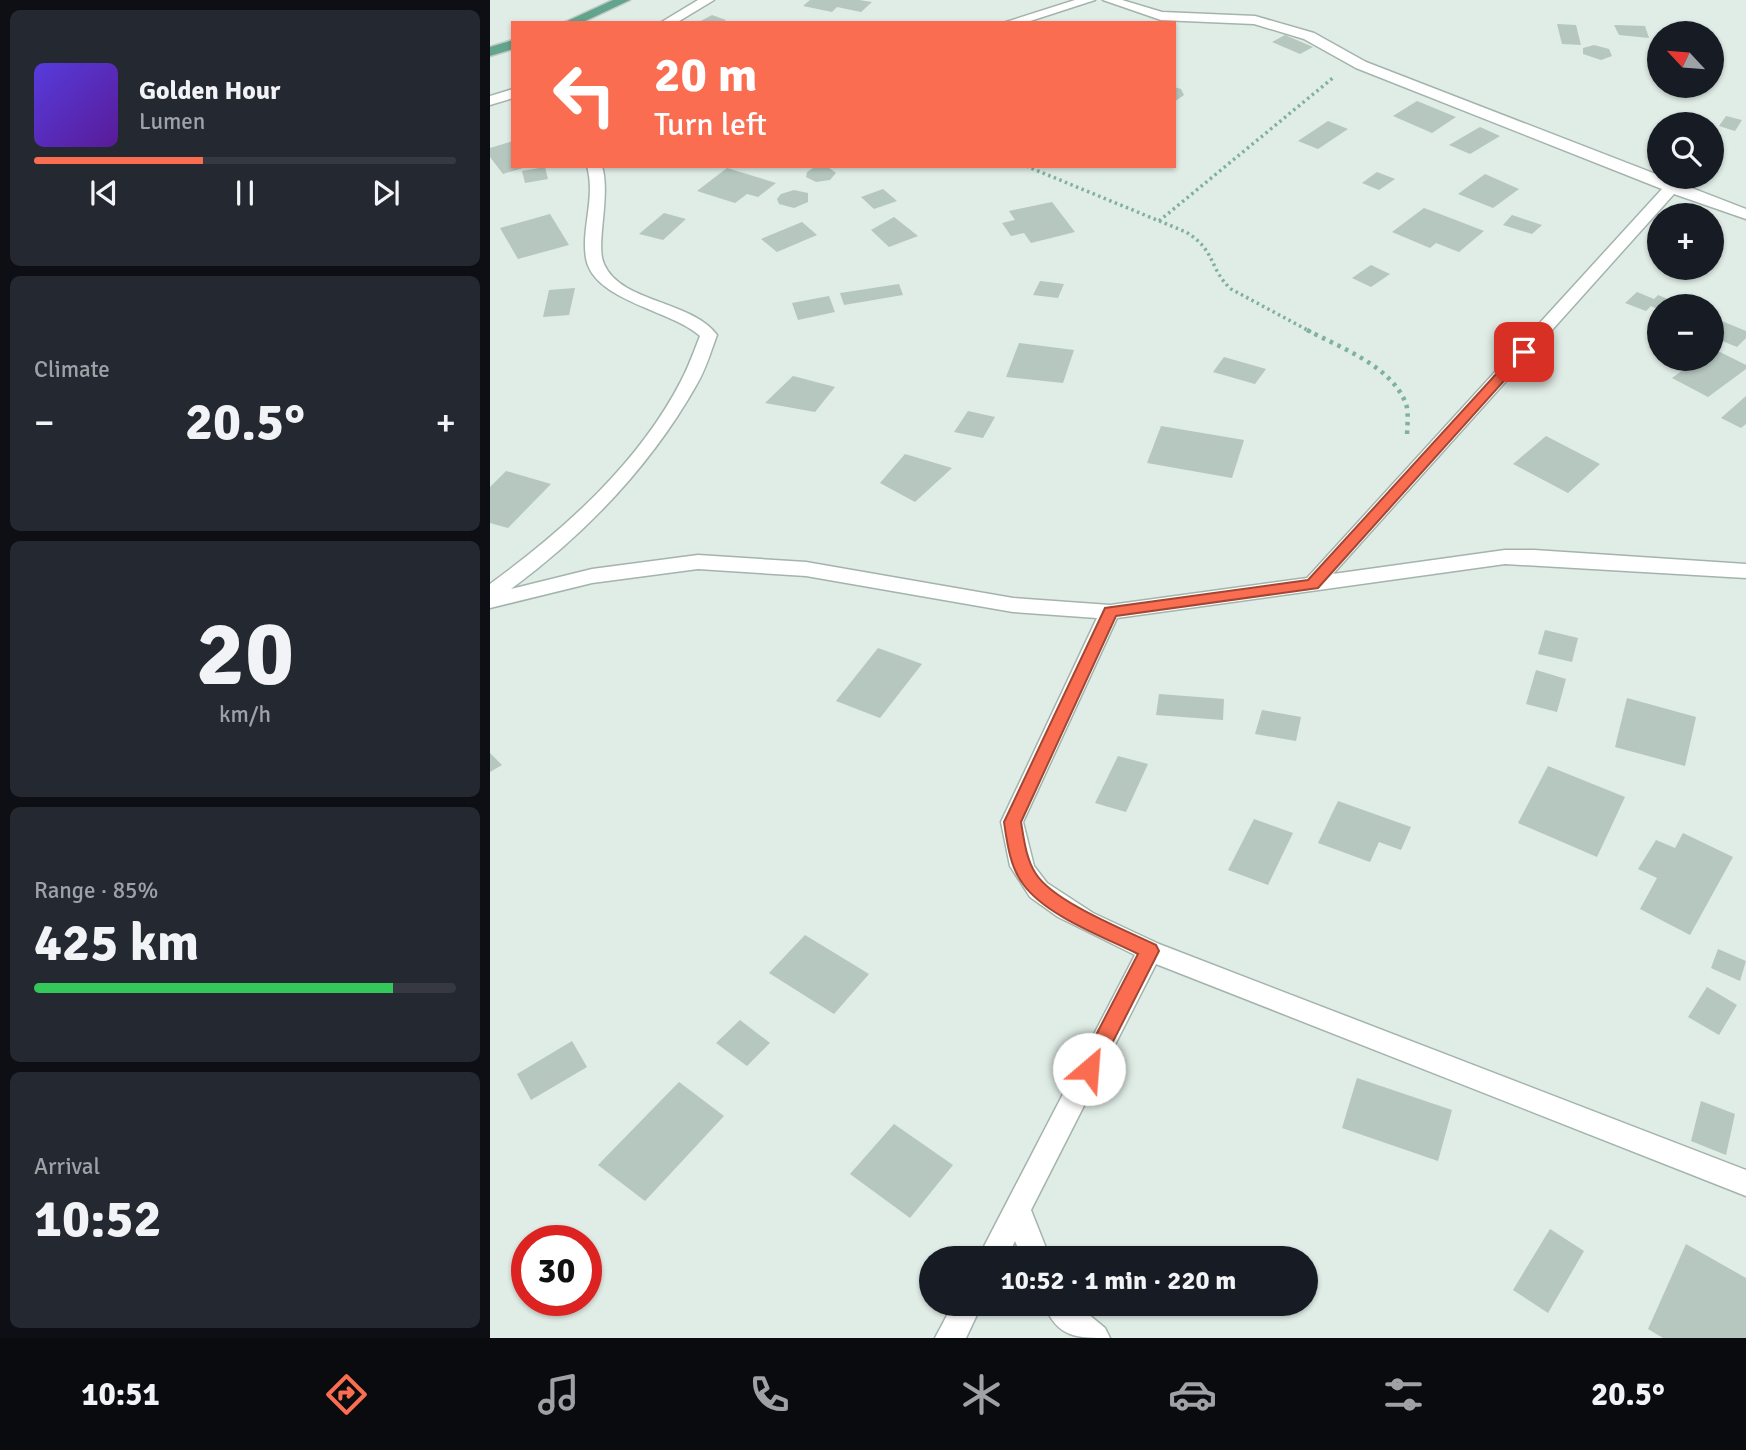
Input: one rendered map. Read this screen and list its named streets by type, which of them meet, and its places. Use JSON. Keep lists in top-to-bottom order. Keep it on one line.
{"north":"top left","page":{"map_buttons":["+","−"],"turn":["20 m","Turn left"],"song":["Golden Hour","Lumen"],"tile":["Climate",["20","km/h"],["Range · 85%","425 km"],["Arrival","10:52"]],"heat":["−","20.5°","+"],"limit":"30","trip":"10:52 · 1 min · 220 m","tabs":["10:51","20.5°"]}}
